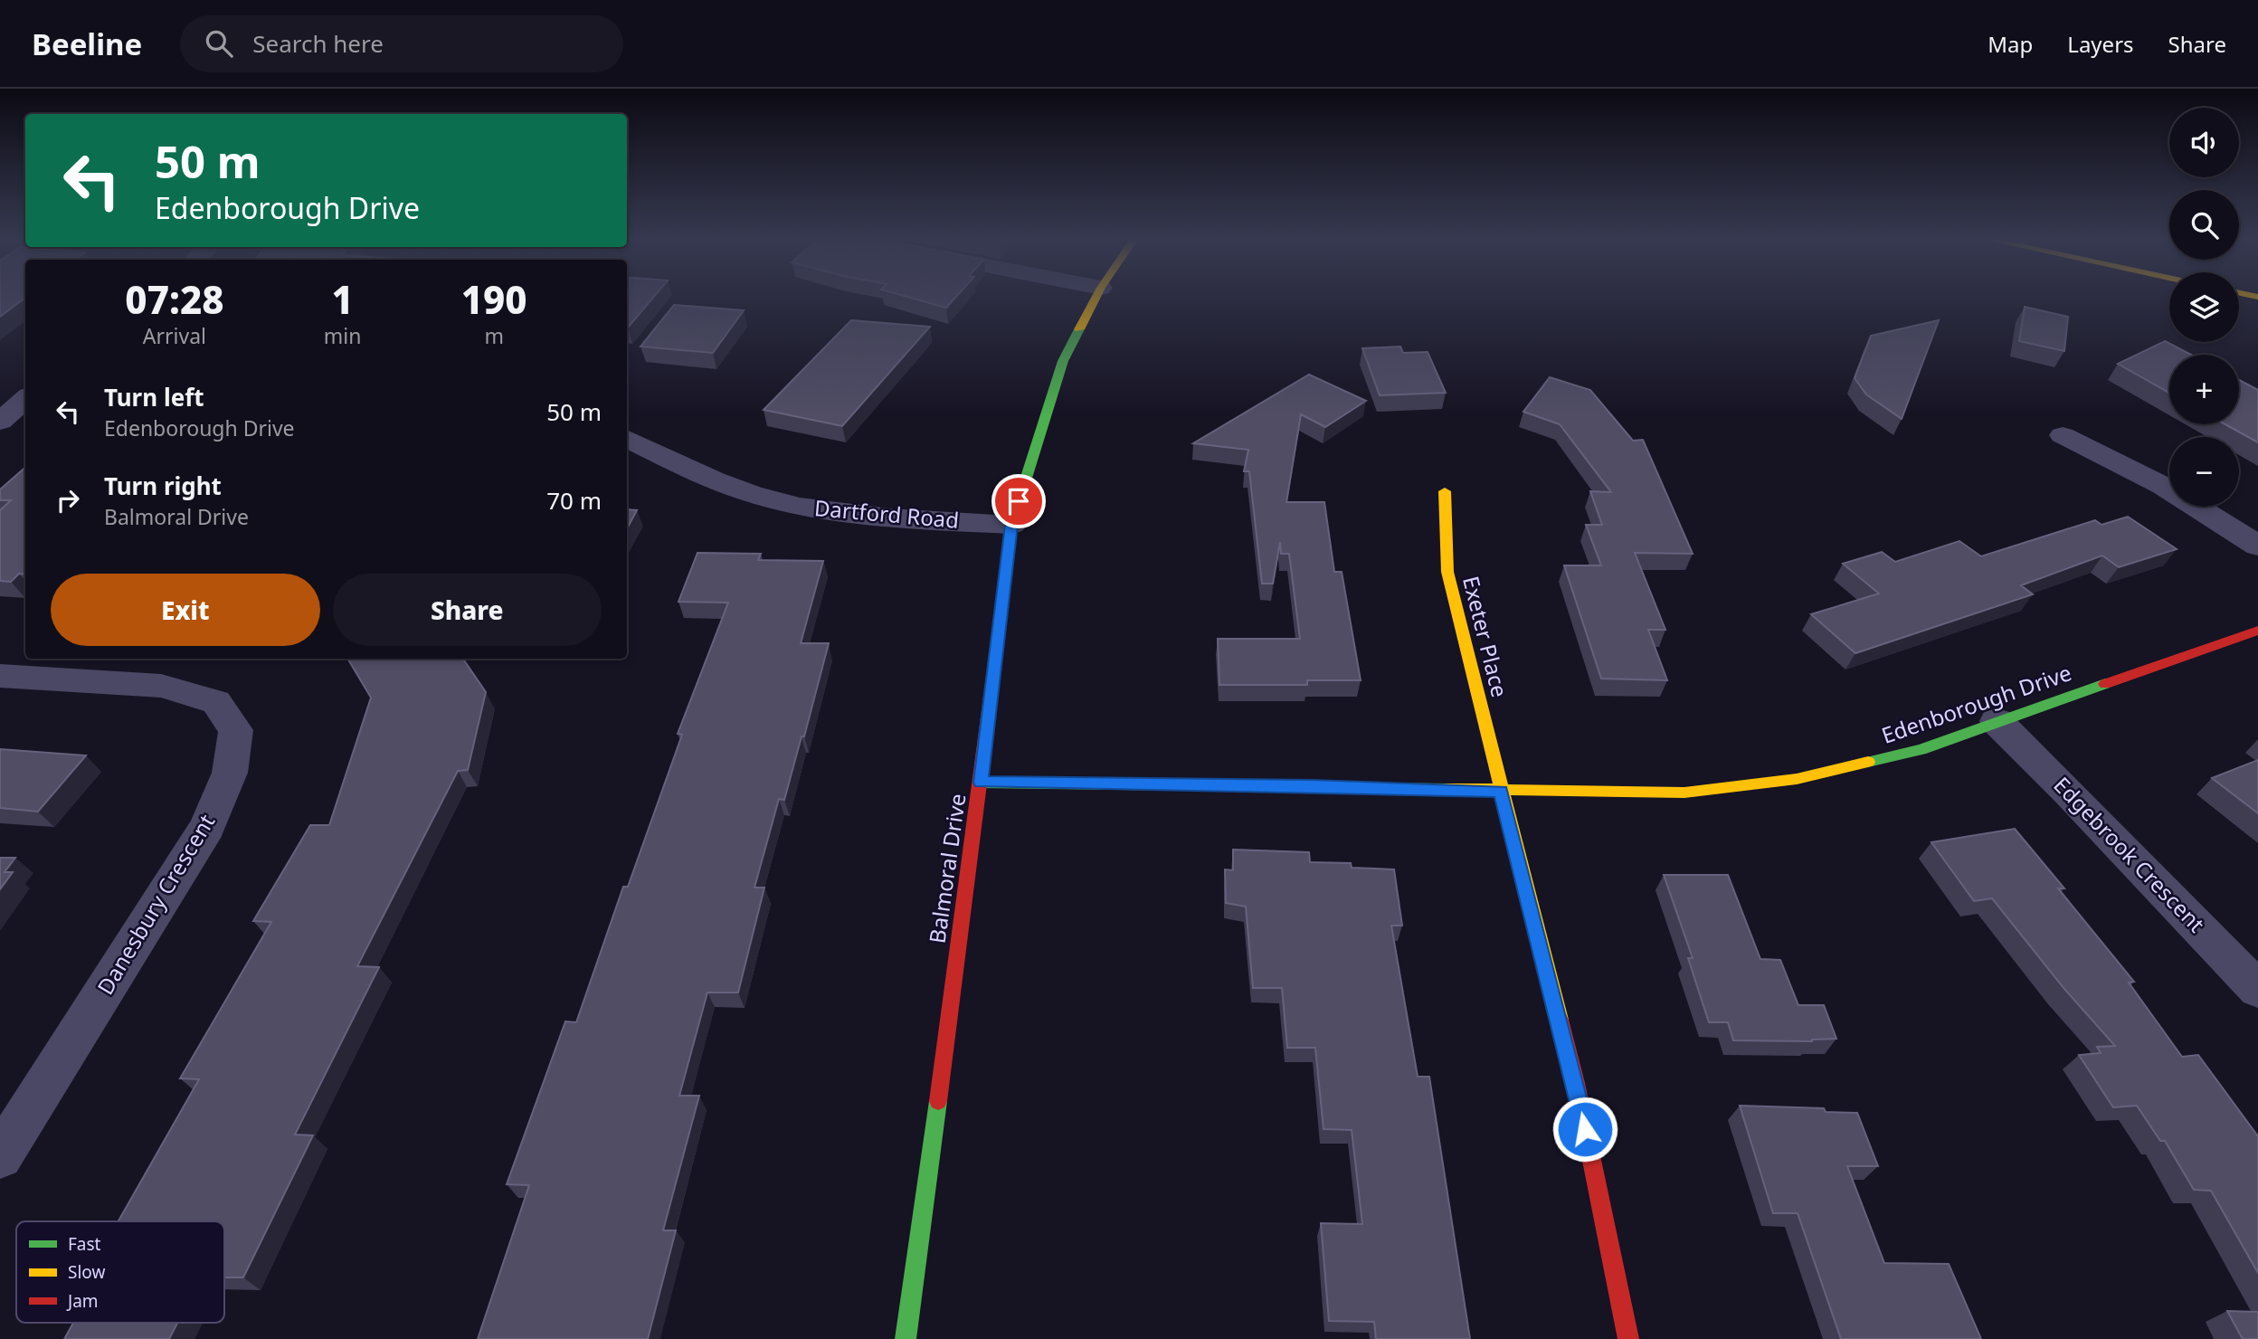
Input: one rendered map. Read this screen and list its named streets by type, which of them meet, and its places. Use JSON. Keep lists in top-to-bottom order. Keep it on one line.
{"streets":{"street":["Dartford Road","Exeter Place","Edenborough Drive","Edgebrook Crescent","Balmoral Drive","Danesbury Crescent"]},"crossings":[["Dartford Road","Balmoral Drive"],["Exeter Place","Edenborough Drive"],["Edenborough Drive","Edgebrook Crescent"],["Edenborough Drive","Balmoral Drive"]],"legend":["Fast","Slow","Jam"],"page":{"header":"Beeline","search":"Search here","nav":["Map","Layers","Share"],"map_buttons":["+","−"],"turn":["50 m","Edenborough Drive"],"eta":["07:28","Arrival","1","min","190","m"],"list":[{"name":"Turn left","note":"Edenborough Drive","value":"50 m"},{"name":"Turn right","note":"Balmoral Drive","value":"70 m"}],"buttons":["Exit","Share"]}}
